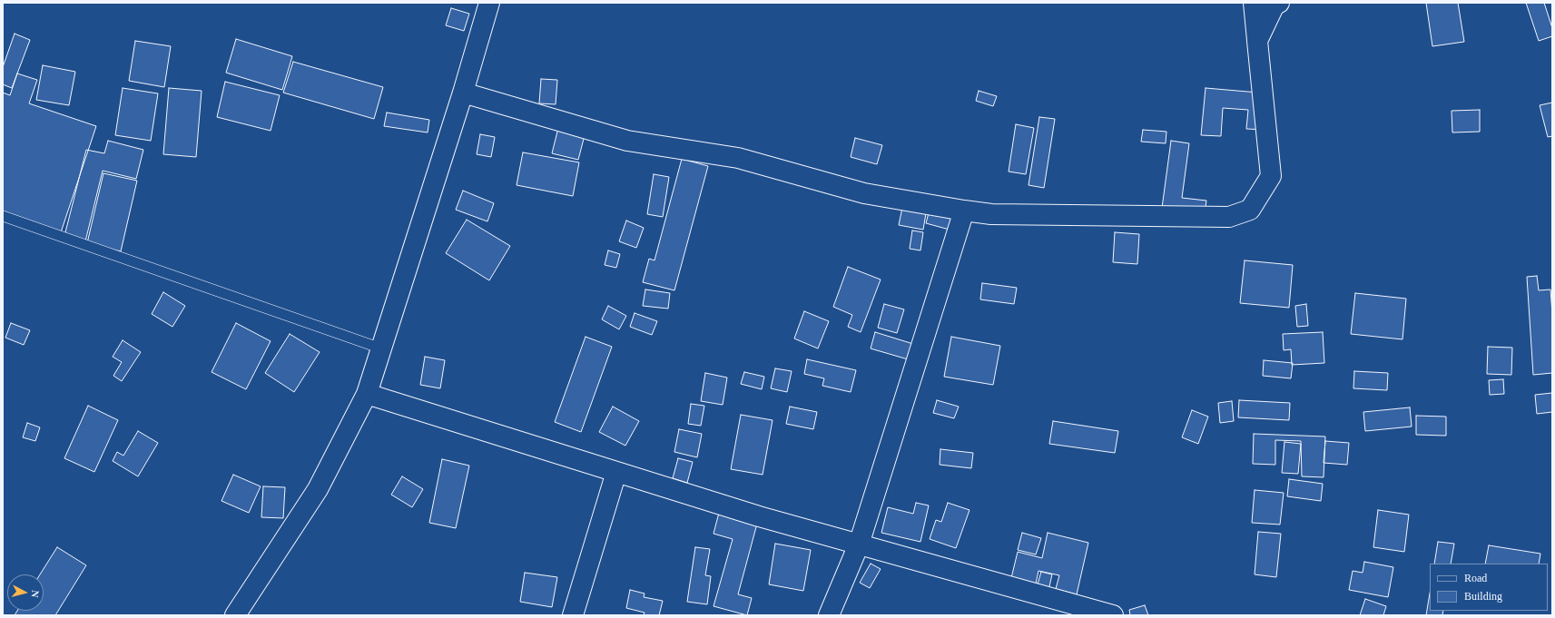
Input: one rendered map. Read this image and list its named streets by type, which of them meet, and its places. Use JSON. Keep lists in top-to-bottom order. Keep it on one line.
{"legend":["Road","Building"],"north":"right"}
